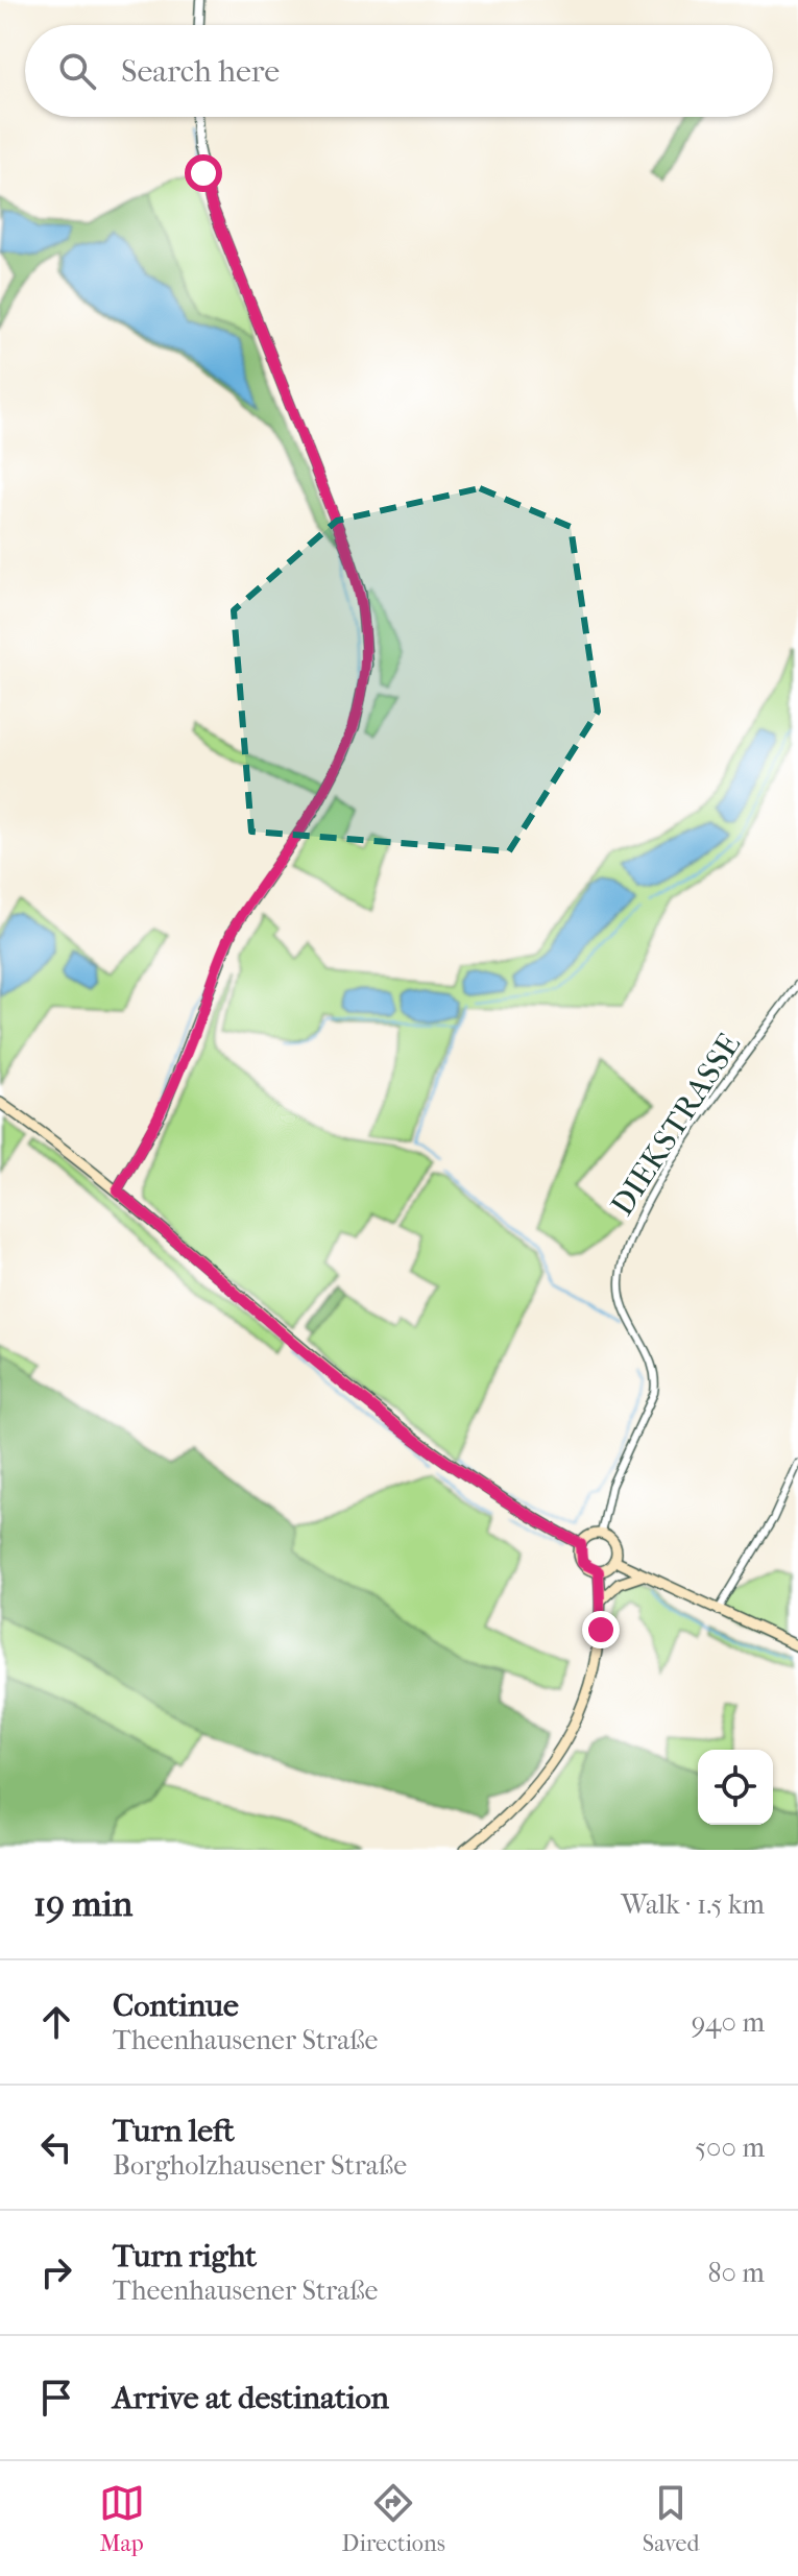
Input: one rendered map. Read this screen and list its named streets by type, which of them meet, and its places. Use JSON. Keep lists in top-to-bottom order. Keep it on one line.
{"streets":{"street":["DIEKSTRASSE"]},"page":{"search":"Search here","heading":["19 min","Walk · 1.5 km"],"list":[["Continue","Theenhausener Straße","940 m"],["Turn left","Borgholzhausener Straße","500 m"],["Turn right","Theenhausener Straße","80 m"],"Arrive at destination"],"nav":["Map","Directions","Saved"]}}
